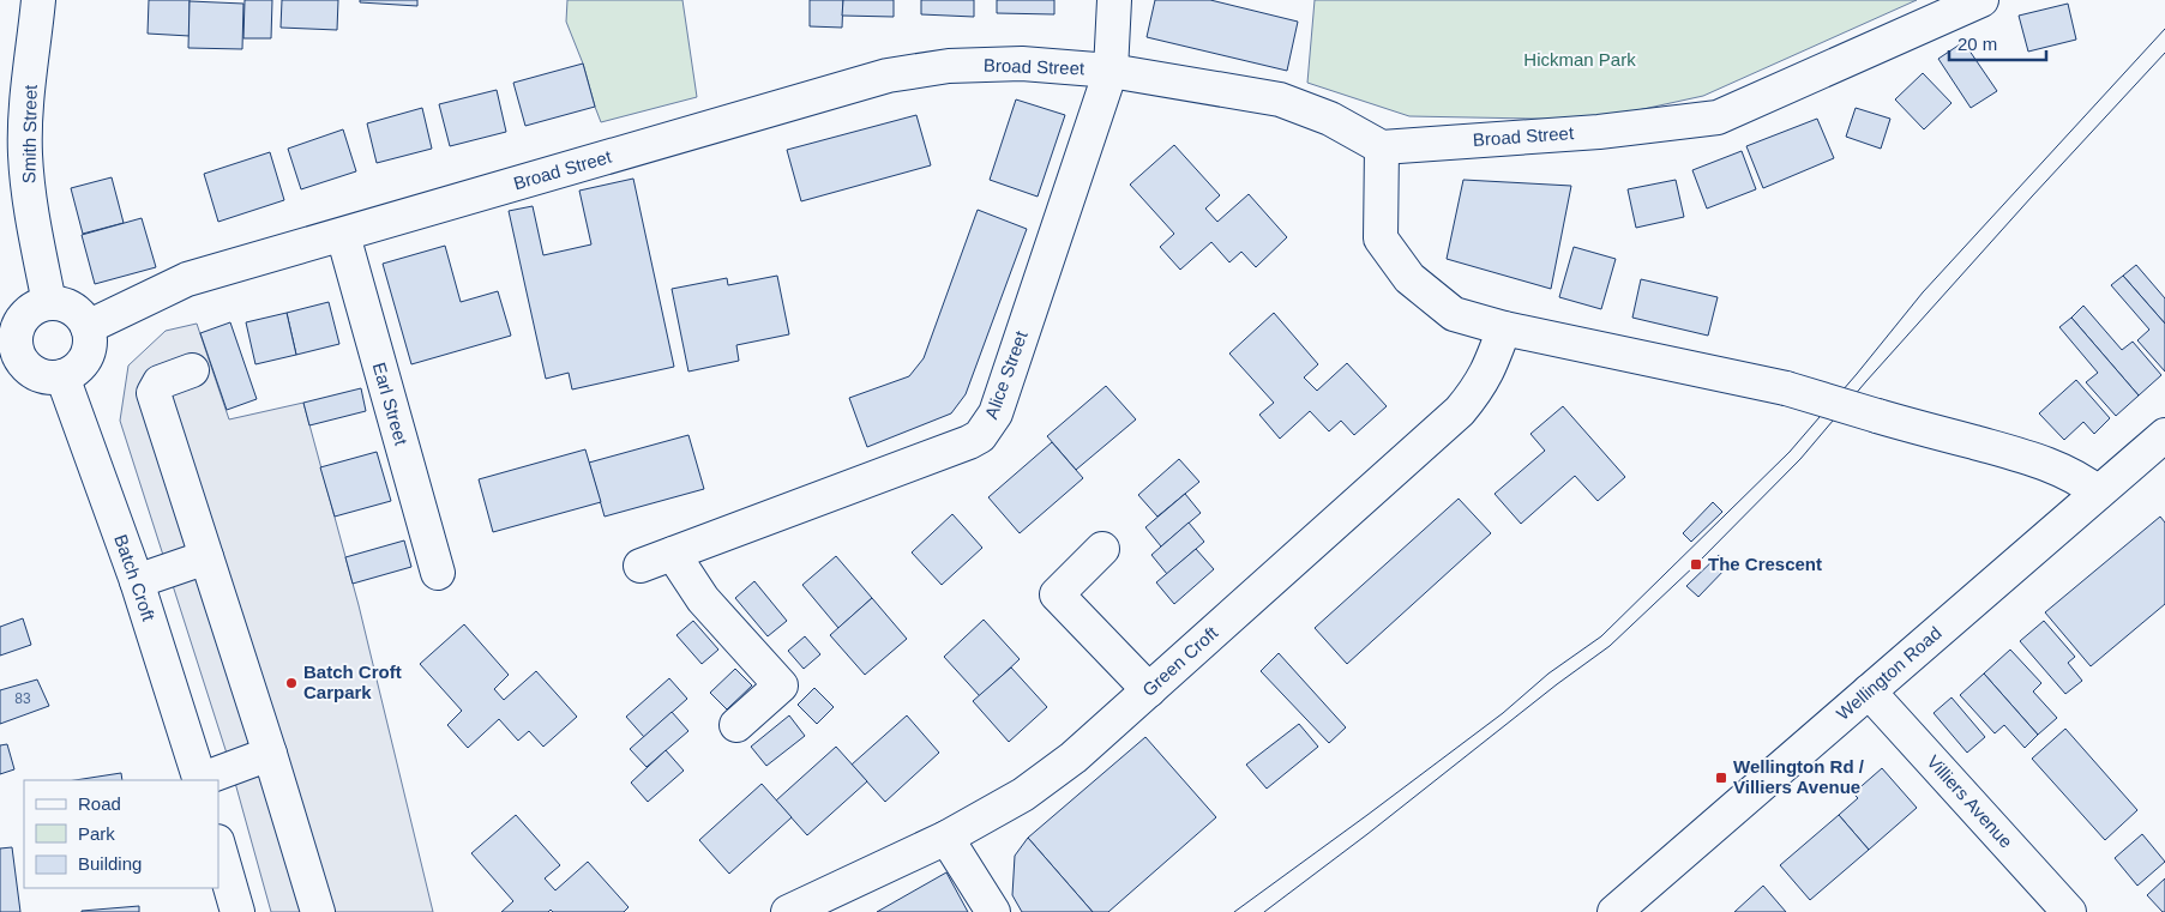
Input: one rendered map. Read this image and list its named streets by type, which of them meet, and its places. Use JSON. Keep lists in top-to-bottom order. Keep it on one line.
{"streets":{"main road":["Broad Street","Smith Street","Alice Street","Earl Street","Batch Croft","Green Croft","Wellington Road","Villiers Avenue"]},"crossings":[["Broad Street","Smith Street"],["Broad Street","Alice Street"],["Broad Street","Earl Street"],["Broad Street","Batch Croft"],["Smith Street","Batch Croft"],["Wellington Road","Villiers Avenue"]],"parks":["Hickman Park"],"places":{"transit":["The Crescent","Wellington Rd / Villiers Avenue"],"other":["Batch Croft Carpark"]},"house_numbers":["83"],"legend":["Road","Park","Building"],"scale_bar":"20 m"}
